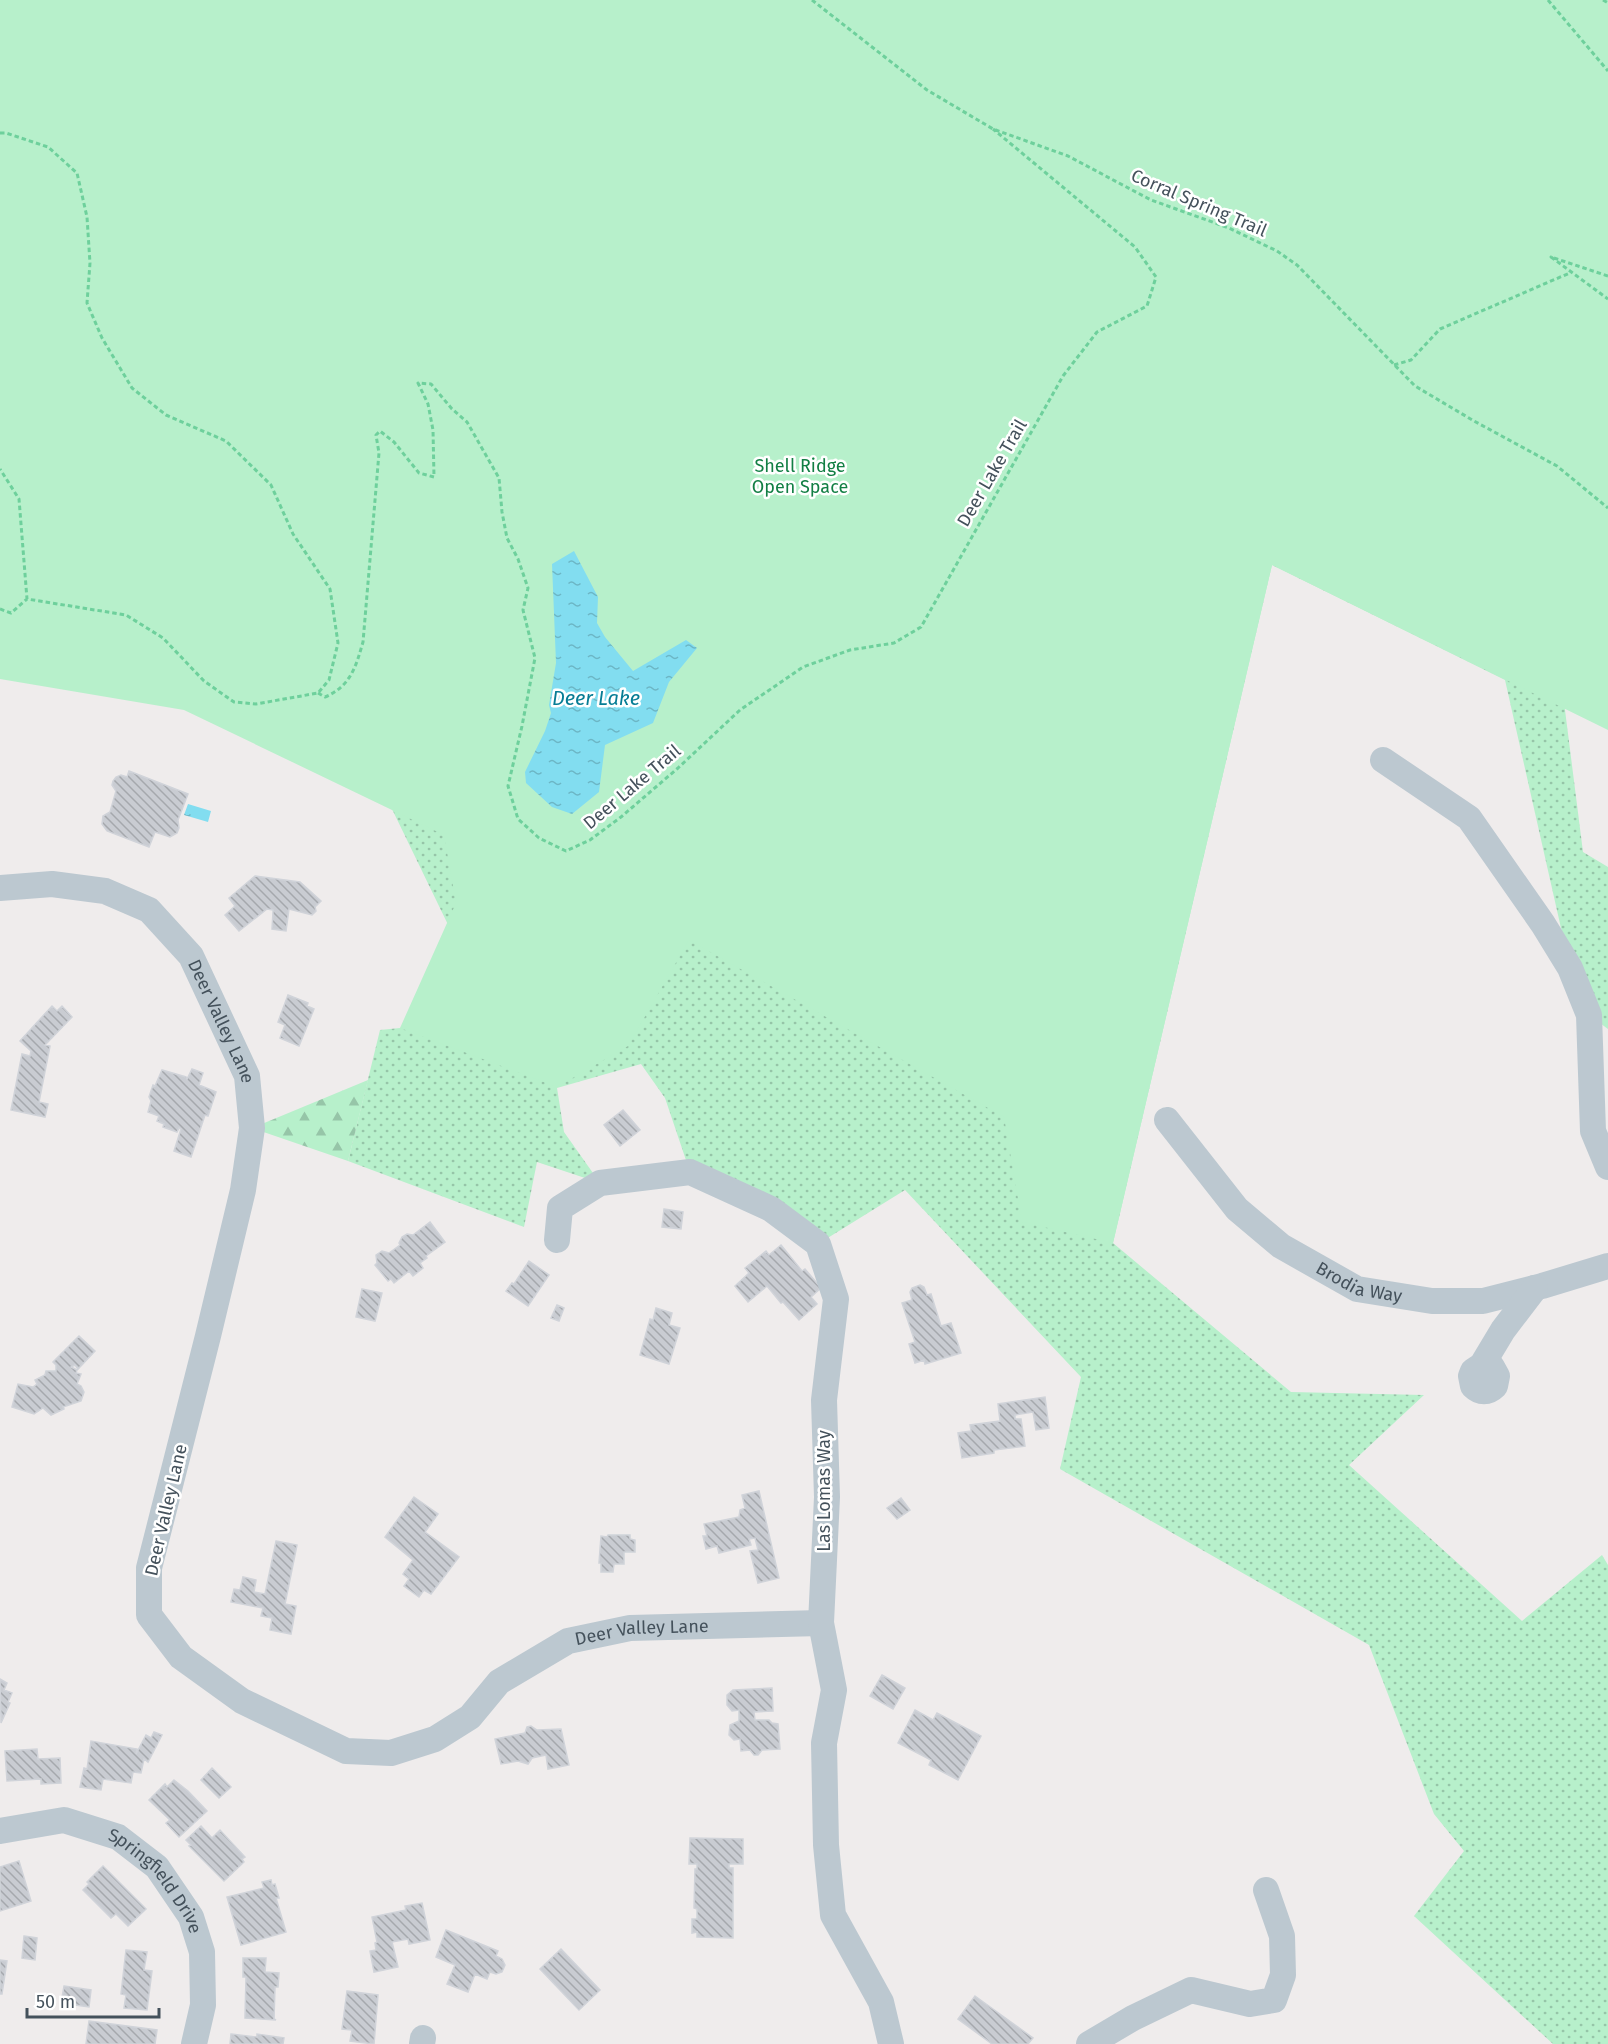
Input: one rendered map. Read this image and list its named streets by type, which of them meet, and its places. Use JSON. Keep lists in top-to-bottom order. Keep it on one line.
{"streets":{"street":["Deer Valley Lane","Brodia Way","Las Lomas Way","Springfield Drive"],"path":["Corral Spring Trail","Deer Lake Trail"]},"crossings":[["Corral Spring Trail","Deer Lake Trail"],["Deer Valley Lane","Las Lomas Way"]],"water":["Deer Lake"],"parks":["Shell Ridge Open Space"],"scale_bar":"50 m"}
